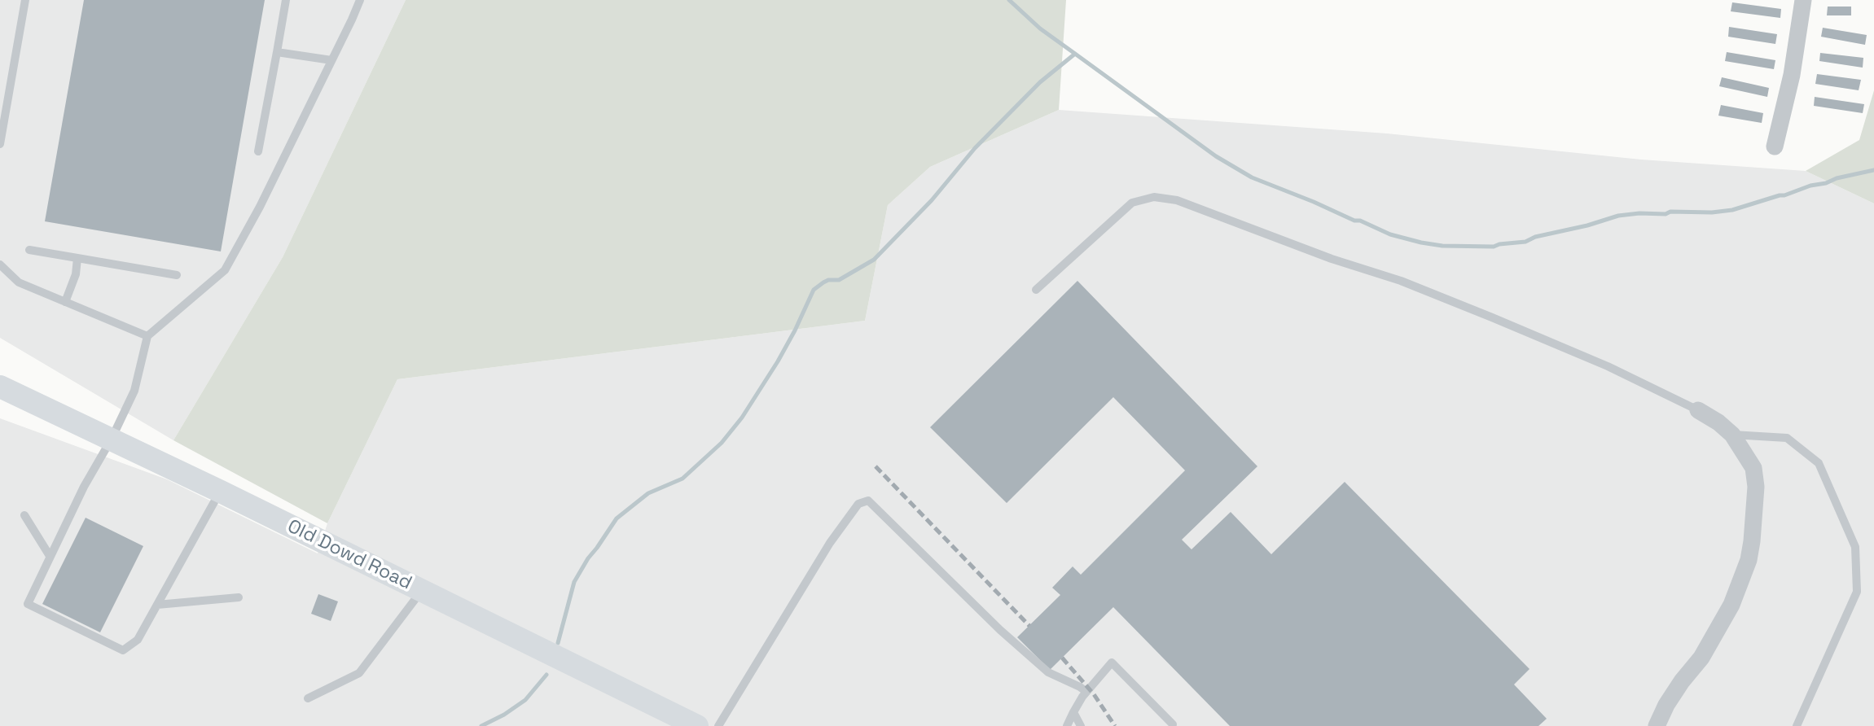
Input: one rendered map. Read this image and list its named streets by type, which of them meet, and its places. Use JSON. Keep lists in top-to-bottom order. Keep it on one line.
{"streets":{"street":["Old Dowd Road"]}}
